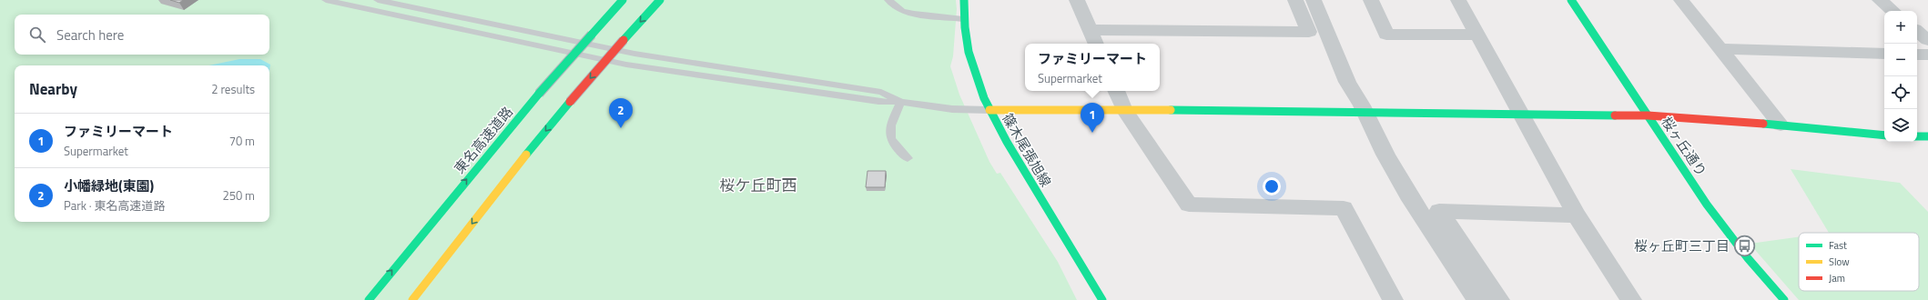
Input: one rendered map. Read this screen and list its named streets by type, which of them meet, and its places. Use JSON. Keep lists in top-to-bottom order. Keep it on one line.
{"streets":{"main road":["東名高速道路","桜ヶ丘通り","篠木尾張旭線"]},"districts":["桜ケ丘町西"],"places":{"bus stop":["桜ヶ丘町三丁目"]},"legend":["Fast","Slow","Jam"],"page":{"map_buttons":["+","−"],"search":"Search here","popup":["ファミリーマート","Supermarket"],"heading":["Nearby","2 results"],"pins":["2","1"],"list":[{"mark":"1","name":"ファミリーマート","note":"Supermarket","value":"70 m"},{"mark":"2","name":"小幡緑地(東園)","note":"Park · 東名高速道路","value":"250 m"}]}}
